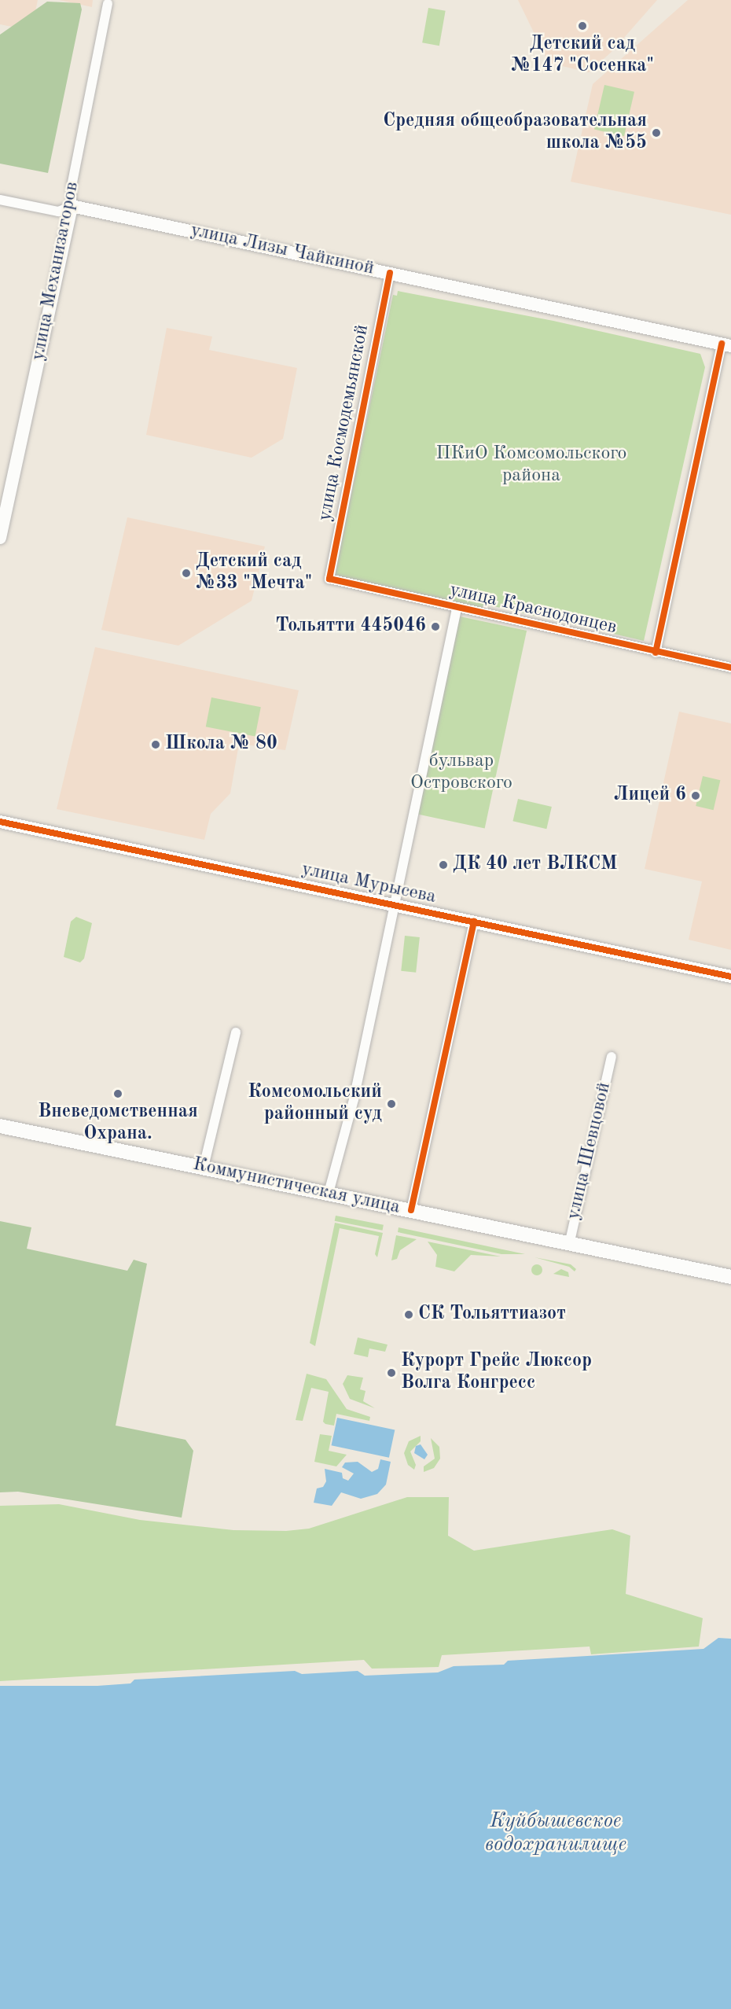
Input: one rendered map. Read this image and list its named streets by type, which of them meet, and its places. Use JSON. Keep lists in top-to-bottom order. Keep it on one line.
{"streets":{"main road":["улица Лизы Чайкиной","улица Механизаторов","улица Мурысева","Коммунистическая улица"],"street":["улица Космодемьянской","улица Краснодонцев","улица Шевцовой"]},"crossings":[["улица Лизы Чайкиной","улица Механизаторов"],["улица Лизы Чайкиной","улица Космодемьянской"],["улица Космодемьянской","улица Краснодонцев"],["улица Шевцовой","Коммунистическая улица"]],"water":["Куйбышевское водохранилище"],"parks":["ПКиО Комсомольского района","бульвар Островского"],"places":["Детский сад №147 \"Сосенка\"","Средняя общеобразовательная школа №55","Детский сад №33 \"Мечта\"","Тольятти 445046","Школа № 80","Лицей 6","ДК 40 лет ВЛКСМ","Вневедомственная Охрана.","Комсомольский районный суд","СК Тольяттиазот","Курорт Грейс Люксор Волга Конгресс"]}
